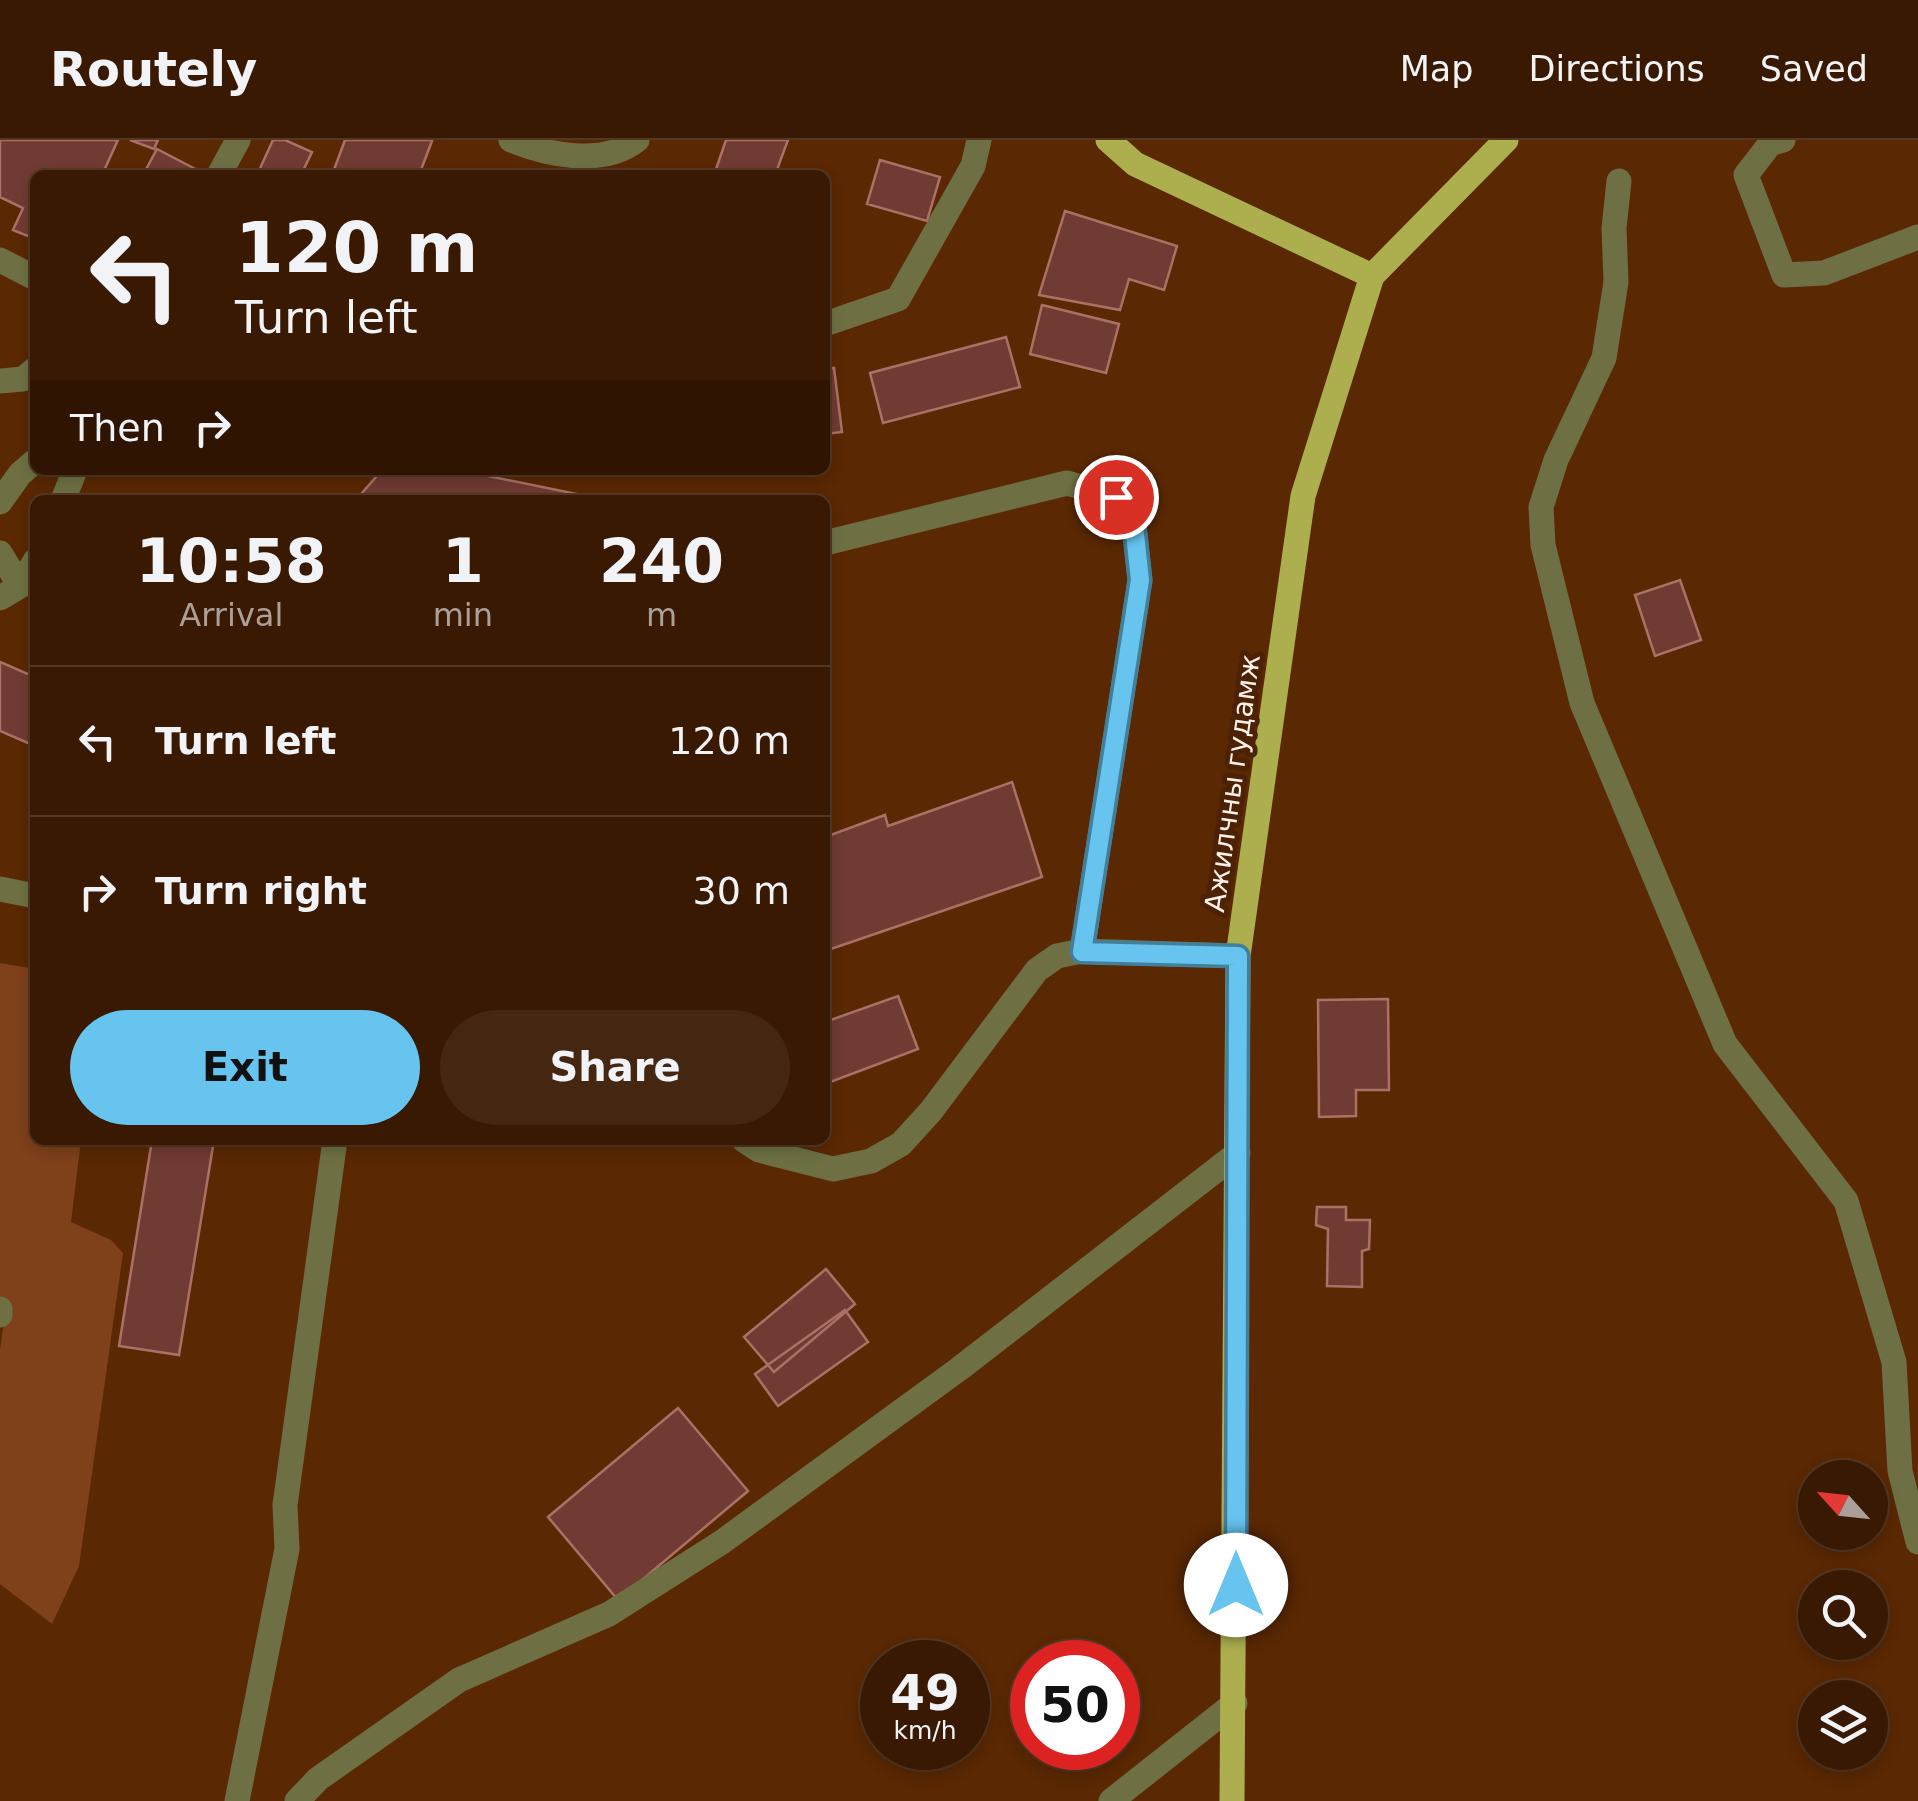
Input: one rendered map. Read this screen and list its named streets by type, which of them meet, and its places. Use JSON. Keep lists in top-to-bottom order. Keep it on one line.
{"streets":{"main road":["Ажилчны гудамж"]},"north":"top left","page":{"header":"Routely","nav":["Map","Directions","Saved"],"turn":["120 m","Turn left"],"then":"Then","eta":["10:58","Arrival","1","min","240","m"],"list":[{"name":"Turn left","value":"120 m"},{"name":"Turn right","value":"30 m"}],"buttons":["Exit","Share"],"speed":"49 km/h","limit":"50"}}
